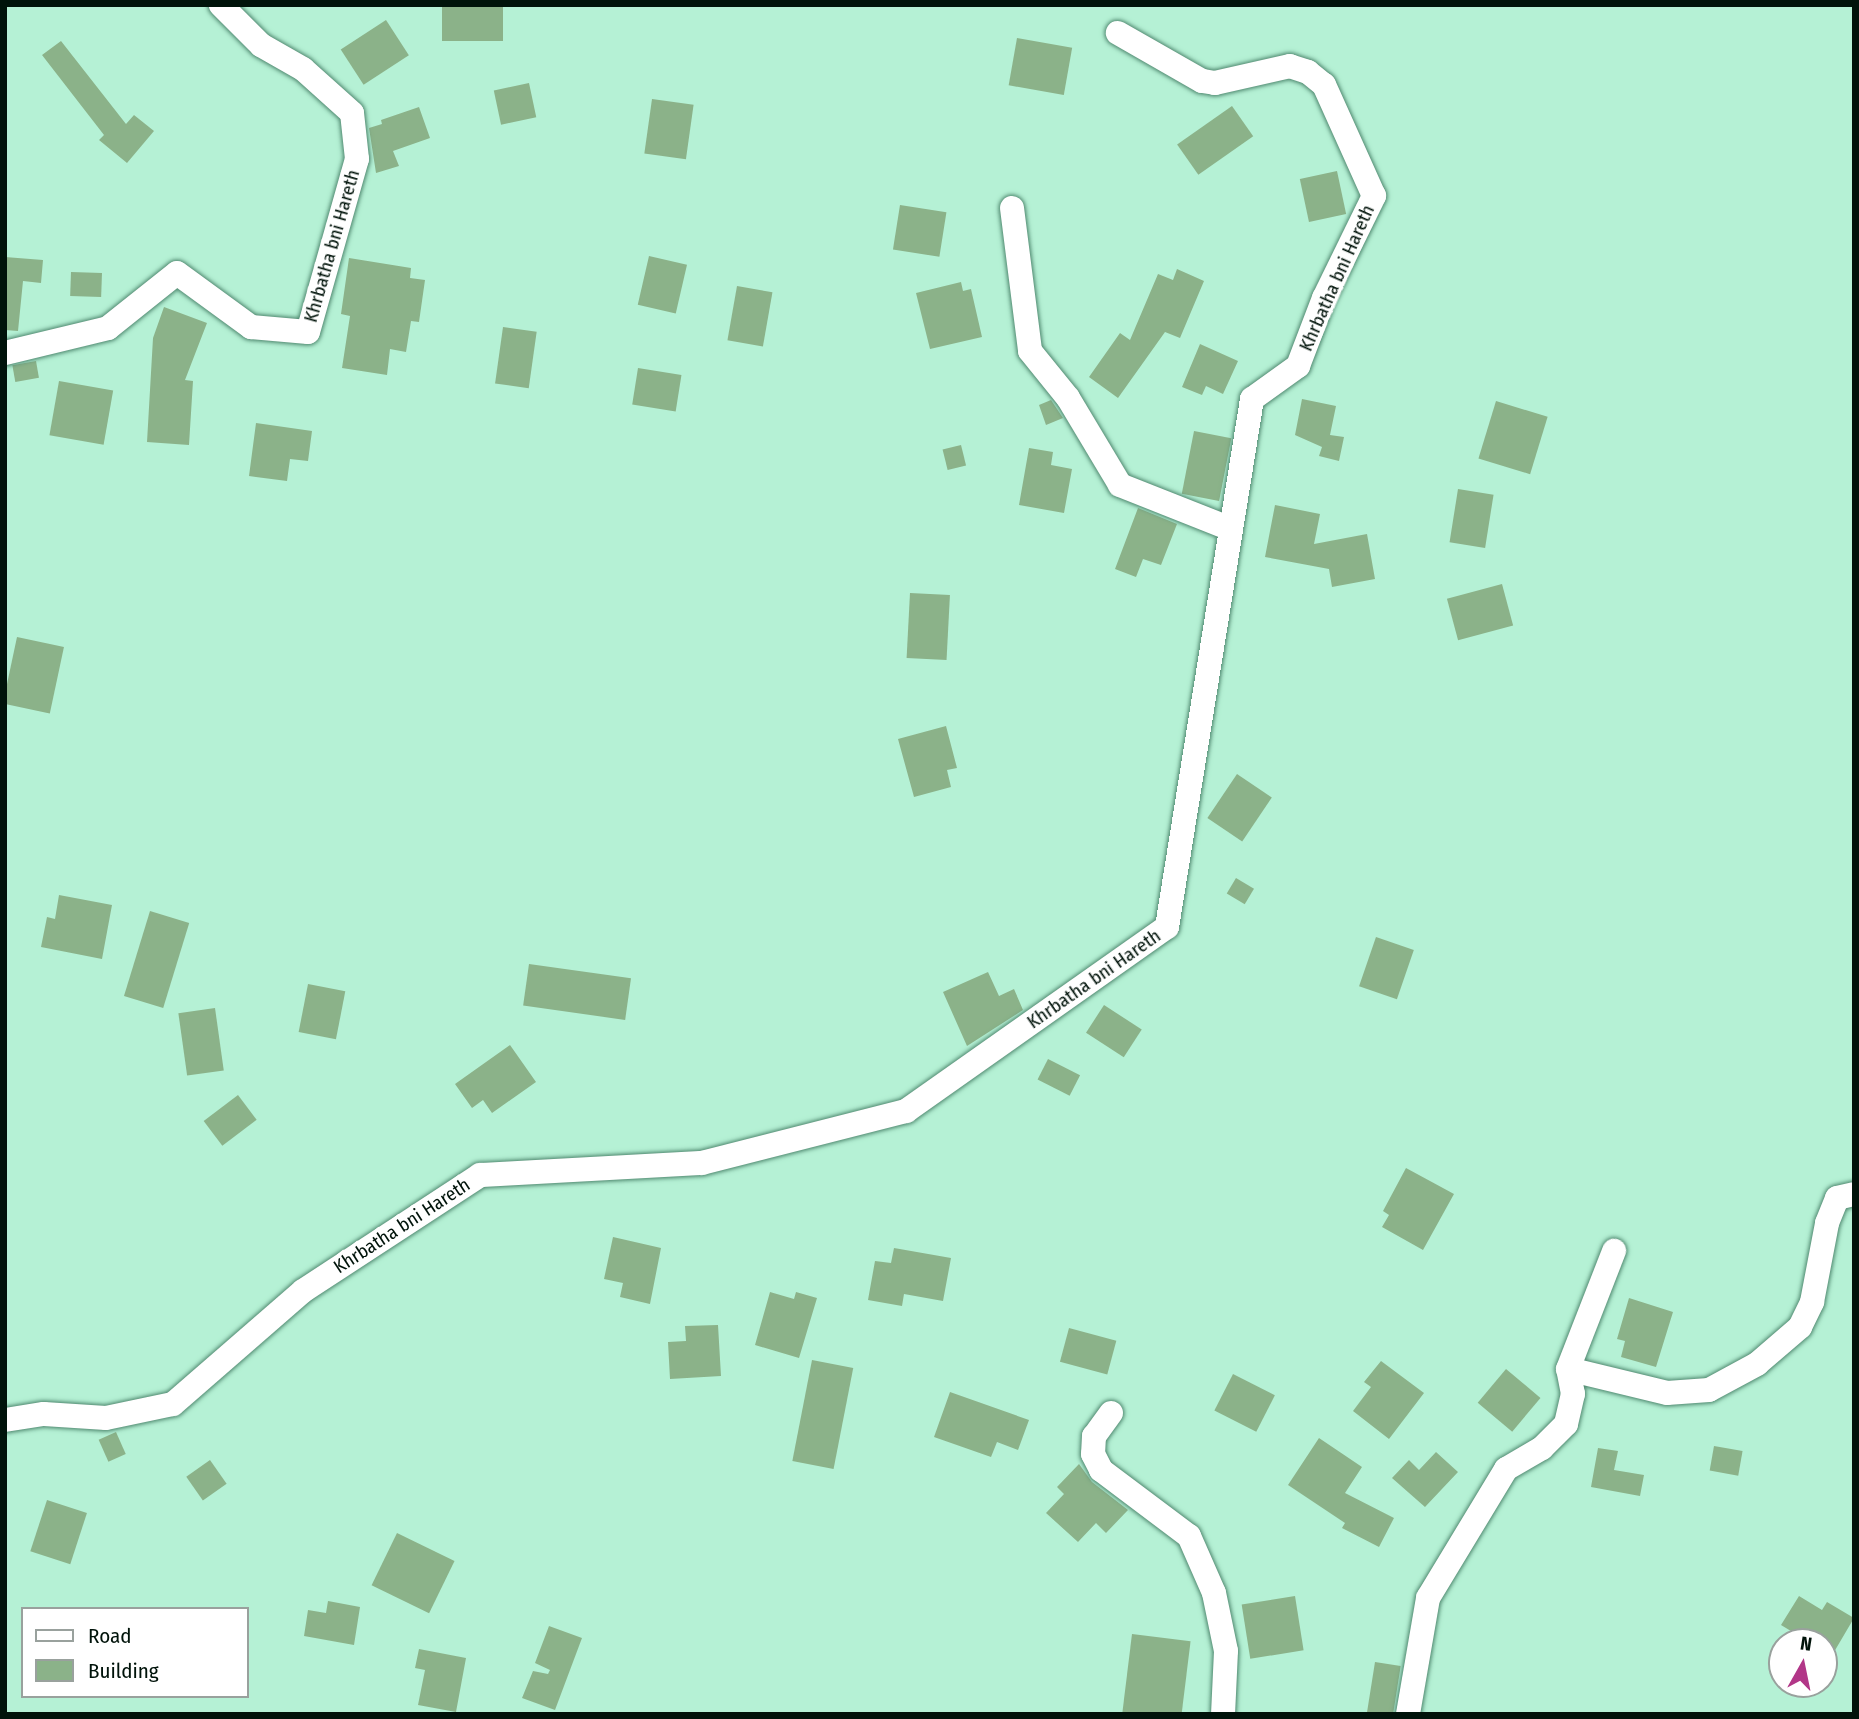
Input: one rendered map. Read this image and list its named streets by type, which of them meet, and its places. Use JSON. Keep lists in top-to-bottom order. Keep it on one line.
{"streets":{"street":["Khrbatha bni Hareth"]},"legend":["Road","Building"],"north":"top"}
